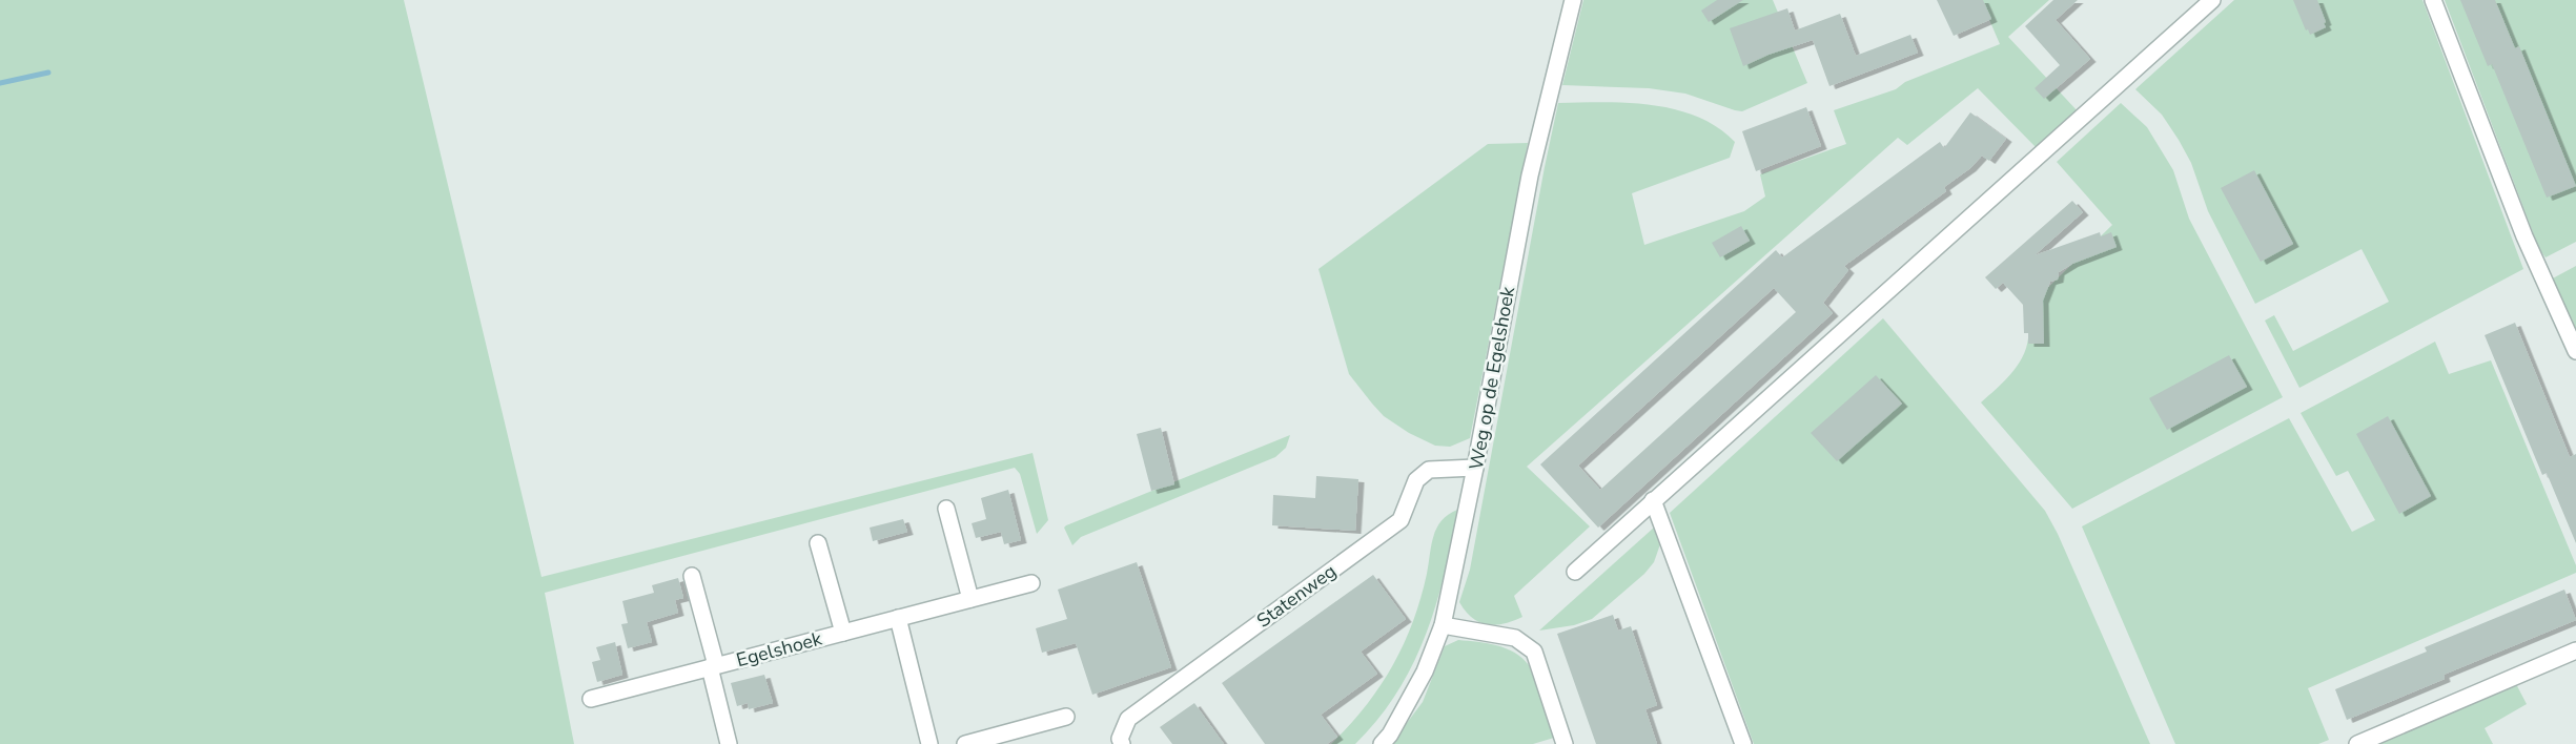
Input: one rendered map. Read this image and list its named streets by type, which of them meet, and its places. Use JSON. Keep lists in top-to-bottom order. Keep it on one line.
{"streets":{"street":["Weg op de Egelshoek","Statenweg","Egelshoek"]},"crossings":[["Weg op de Egelshoek","Statenweg"]]}
